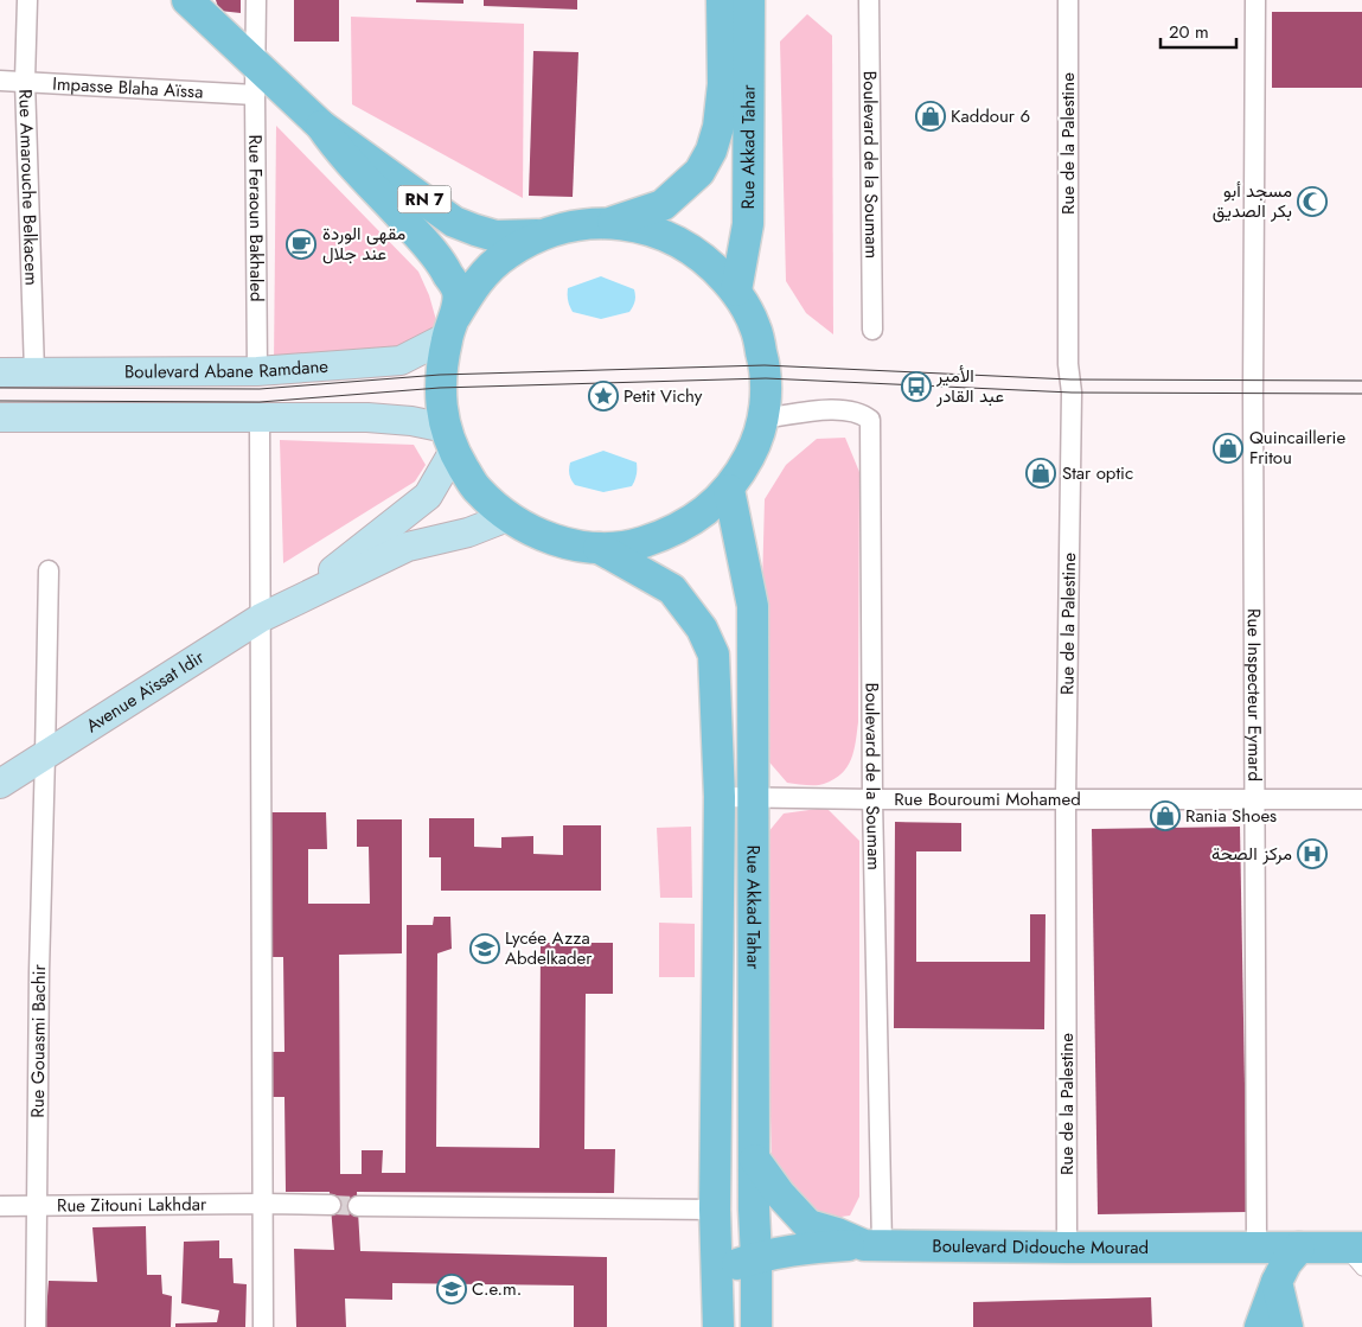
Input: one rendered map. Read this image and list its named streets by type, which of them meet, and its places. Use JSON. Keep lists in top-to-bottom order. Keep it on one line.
{"streets":{"main road":["Rue Akkad Tahar","RN 7","Boulevard Abane Ramdane","Avenue Aïssat Idir","Boulevard Didouche Mourad"],"street":["Impasse Blaha Aïssa","Rue de la Palestine","Boulevard de la Soumam","Rue Amarouche Belkacem","Rue Feraoun Bakhaled","Rue Inspecteur Eymard","Rue Bouroumi Mohamed","Rue Gouasmi Bachir","Rue Zitouni Lakhdar"]},"crossings":[["Impasse Blaha Aïssa","Rue Amarouche Belkacem"],["Impasse Blaha Aïssa","RN 7"],["Impasse Blaha Aïssa","Rue Feraoun Bakhaled"],["Rue de la Palestine","Rue Bouroumi Mohamed"],["Rue de la Palestine","Boulevard Didouche Mourad"],["Rue Akkad Tahar","Rue Bouroumi Mohamed"],["Rue Akkad Tahar","Boulevard Didouche Mourad"],["Boulevard de la Soumam","Rue Bouroumi Mohamed"],["Boulevard de la Soumam","Boulevard Didouche Mourad"],["Rue Amarouche Belkacem","Boulevard Abane Ramdane"],["RN 7","Rue Feraoun Bakhaled"],["RN 7","Boulevard Abane Ramdane"],["Rue Feraoun Bakhaled","Boulevard Abane Ramdane"],["Avenue Aïssat Idir","Rue Gouasmi Bachir"],["Rue Inspecteur Eymard","Rue Bouroumi Mohamed"],["Rue Inspecteur Eymard","Boulevard Didouche Mourad"],["Rue Gouasmi Bachir","Rue Zitouni Lakhdar"]],"places":{"shop":["Kaddour 6","Quincaillerie Fritou","Star optic","Rania Shoes"],"mosque":["مسجد أبو بكر الصديق"],"cafe":["مقهى الوردة عند جلال"],"bus stop":["الأمير عبد القادر"],"place":["Petit Vichy"],"hospital":["مركز الصحة"],"school or university":["Lycée Azza Abdelkader","C.e.m."]},"scale_bar":"20 m"}
